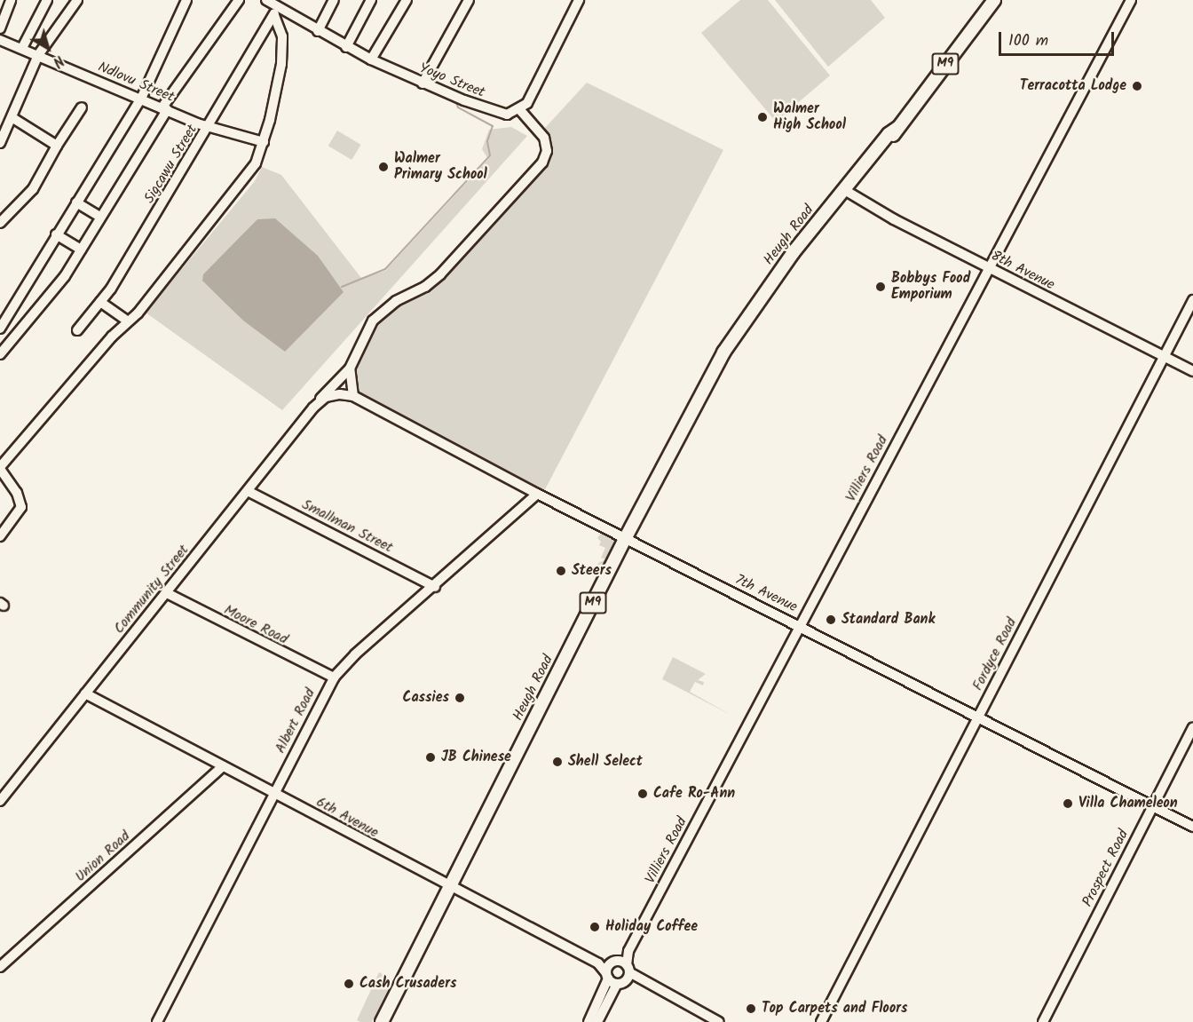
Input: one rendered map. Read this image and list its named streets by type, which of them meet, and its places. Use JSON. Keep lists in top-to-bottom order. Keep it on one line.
{"streets":{"main road":["M9","Heugh Road"],"street":["Yoyo Street","Ndlovu Street","Sigcawu Street","8th Avenue","Villiers Road","Smallman Street","Community Street","7th Avenue","Moore Road","Fordyce Road","Albert Road","6th Avenue","Union Road","Prospect Road"]},"crossings":[["Yoyo Street","Community Street"],["Ndlovu Street","Sigcawu Street"],["Heugh Road","8th Avenue"],["Heugh Road","7th Avenue"],["Heugh Road","6th Avenue"],["8th Avenue","Villiers Road"],["8th Avenue","Fordyce Road"],["Villiers Road","7th Avenue"],["Villiers Road","6th Avenue"],["Smallman Street","Community Street"],["Smallman Street","Albert Road"],["Community Street","7th Avenue"],["Community Street","Moore Road"],["Community Street","6th Avenue"],["7th Avenue","Fordyce Road"],["7th Avenue","Albert Road"],["7th Avenue","Prospect Road"],["Moore Road","Albert Road"],["Albert Road","6th Avenue"],["6th Avenue","Union Road"]],"places":["Terracotta Lodge","Walmer High School","Walmer Primary School","Bobbys Food Emporium","Steers","Standard Bank","Cassies","JB Chinese","Shell Select","Cafe Ro-Ann","Villa Chameleon","Holiday Coffee","Cash Crusaders","Top Carpets and Floors"],"scale_bar":"100 m","north":"bottom right"}
